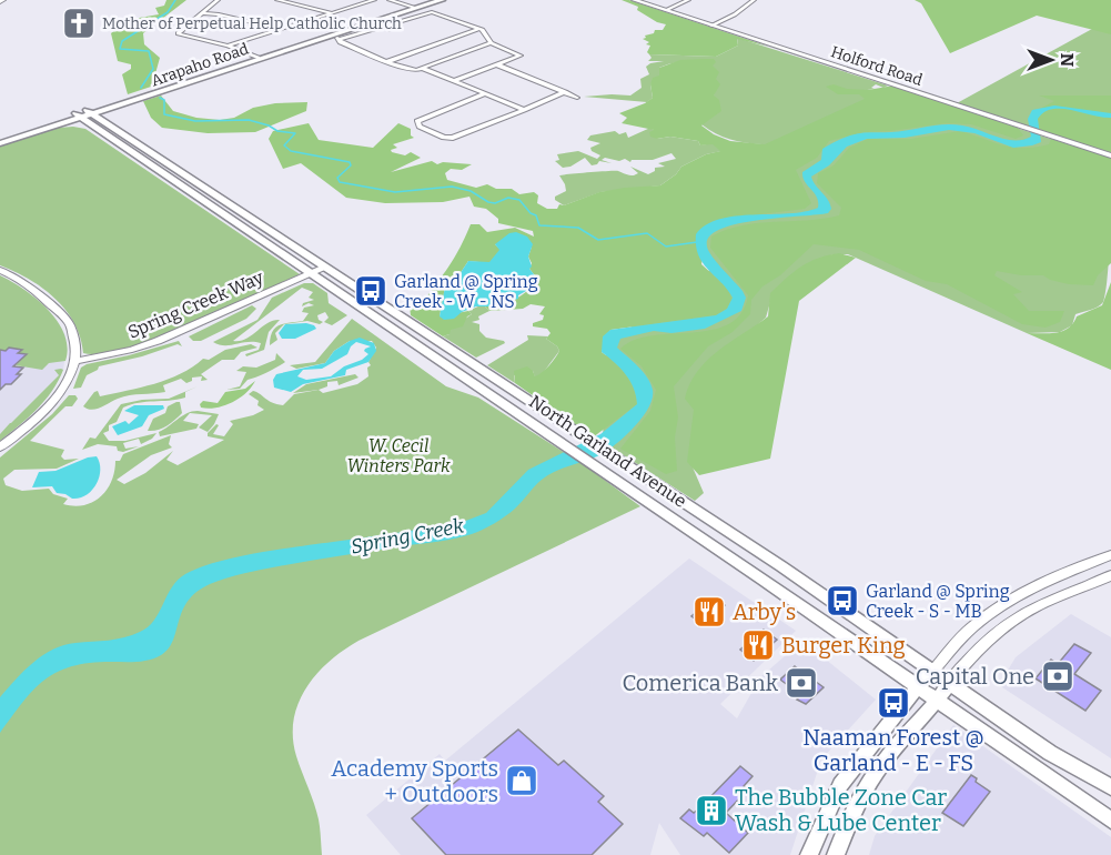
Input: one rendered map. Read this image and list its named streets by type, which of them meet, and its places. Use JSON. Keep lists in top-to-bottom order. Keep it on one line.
{"streets":{"main road":["Arapaho Road","North Garland Avenue"],"street":["Holford Road","Spring Creek Way"]},"crossings":[["Arapaho Road","North Garland Avenue"],["Spring Creek Way","North Garland Avenue"]],"water":["Spring Creek"],"parks":["W. Cecil Winters Park"],"places":{"church":["Mother of Perpetual Help Catholic Church"],"bus stop":["Garland @ Spring Creek - W - NS","Garland @ Spring Creek - S - MB","Naaman Forest @ Garland - E - FS"],"restaurant":["Arby's","Burger King"],"bank":["Capital One","Comerica Bank"],"shop":["Academy Sports + Outdoors"],"building":["The Bubble Zone Car Wash & Lube Center"]},"north":"right"}
